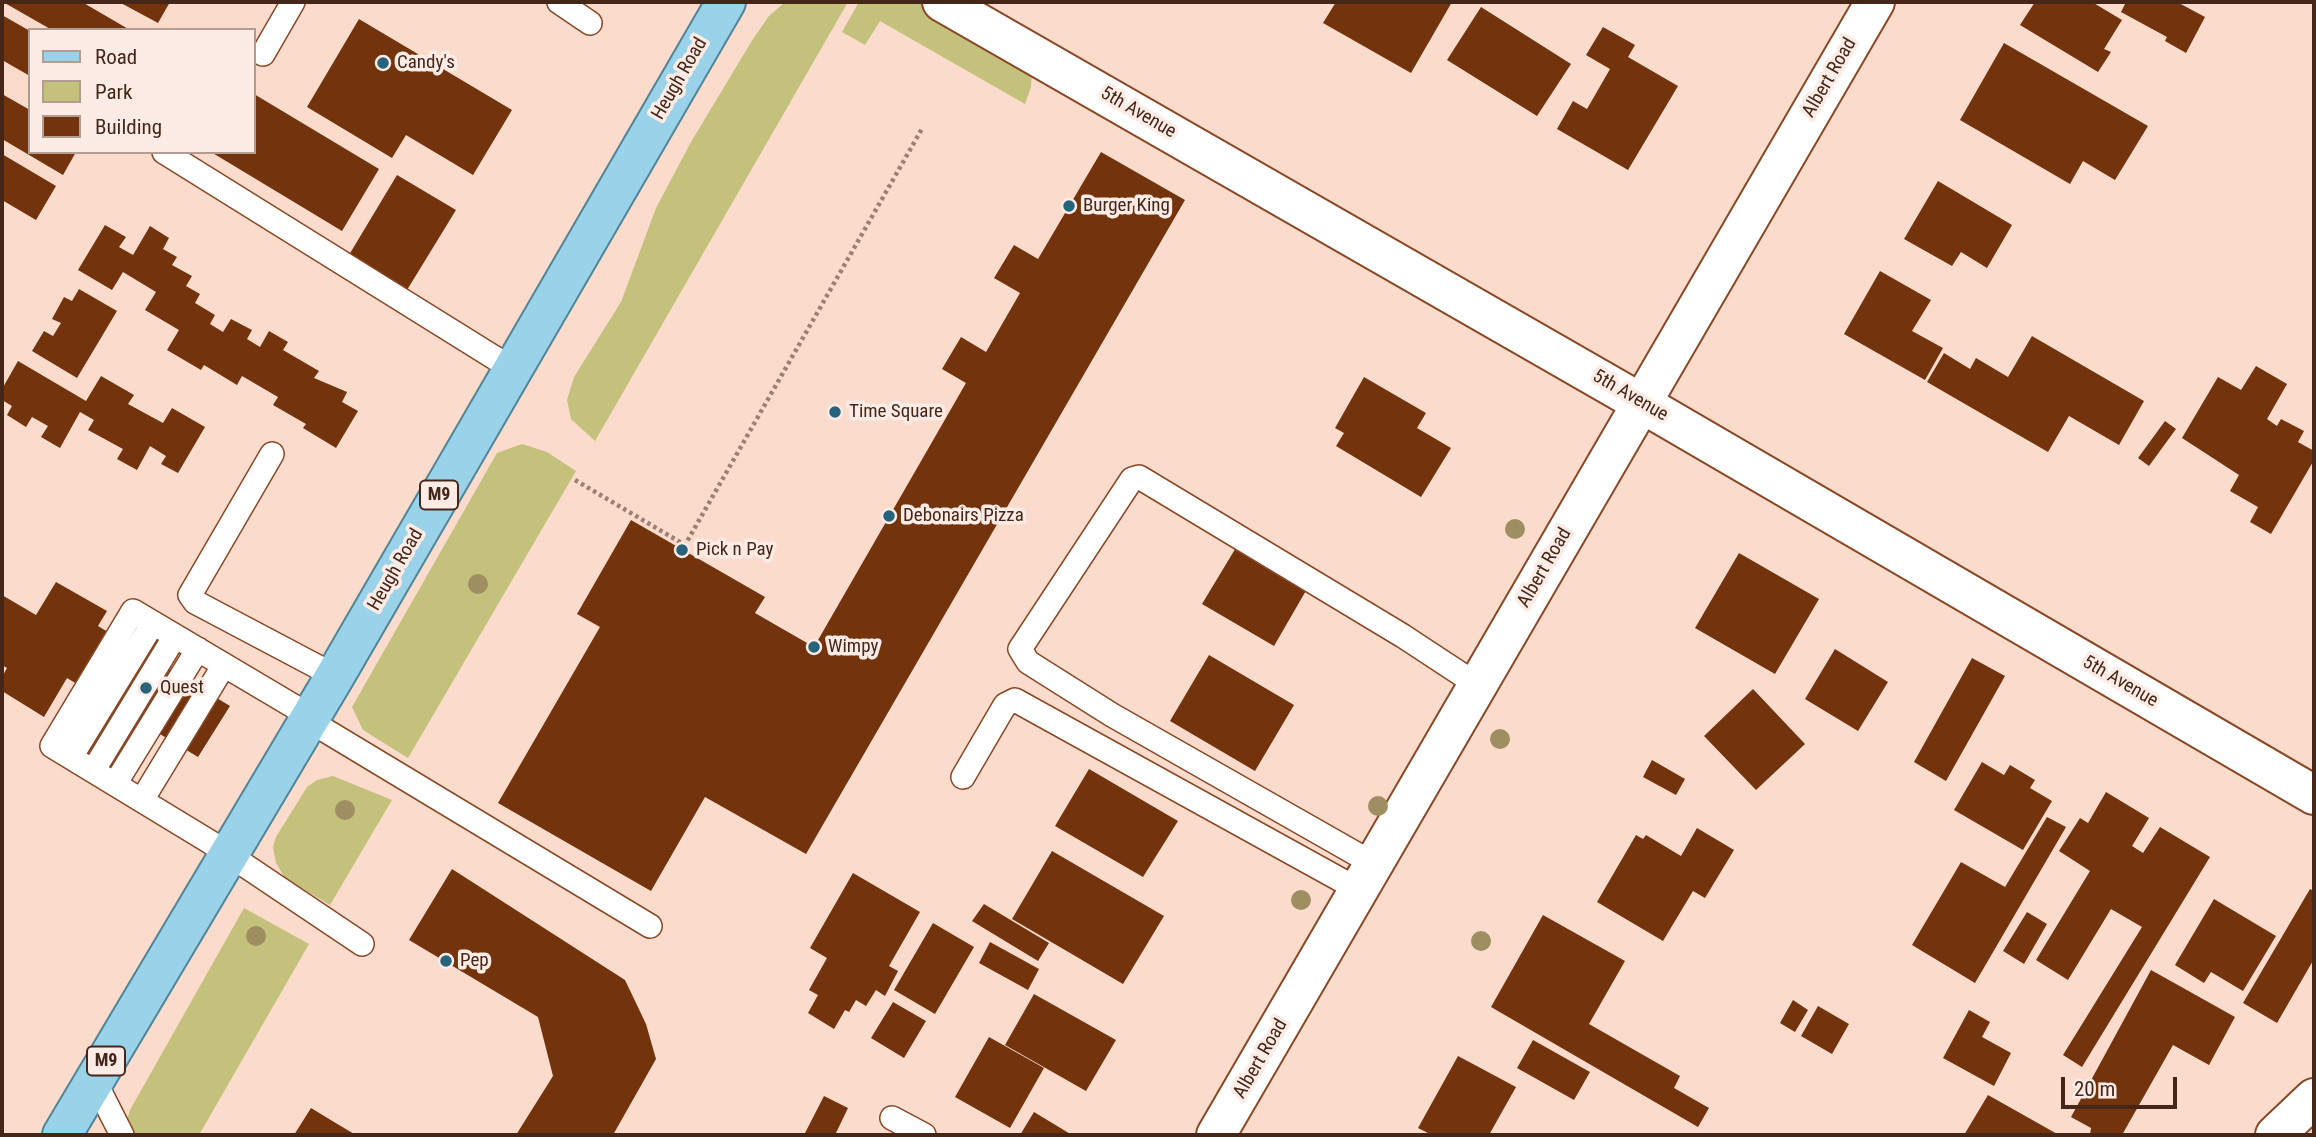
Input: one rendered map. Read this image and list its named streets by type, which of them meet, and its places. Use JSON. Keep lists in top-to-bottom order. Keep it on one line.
{"streets":{"main road":["Heugh Road","M9"],"street":["Albert Road","5th Avenue"]},"crossings":[["Albert Road","5th Avenue"]],"places":["Candy's","Burger King","Time Square","Debonairs Pizza","Pick n Pay","Wimpy","Quest","Pep"],"legend":["Road","Park","Building"],"scale_bar":"20 m"}
